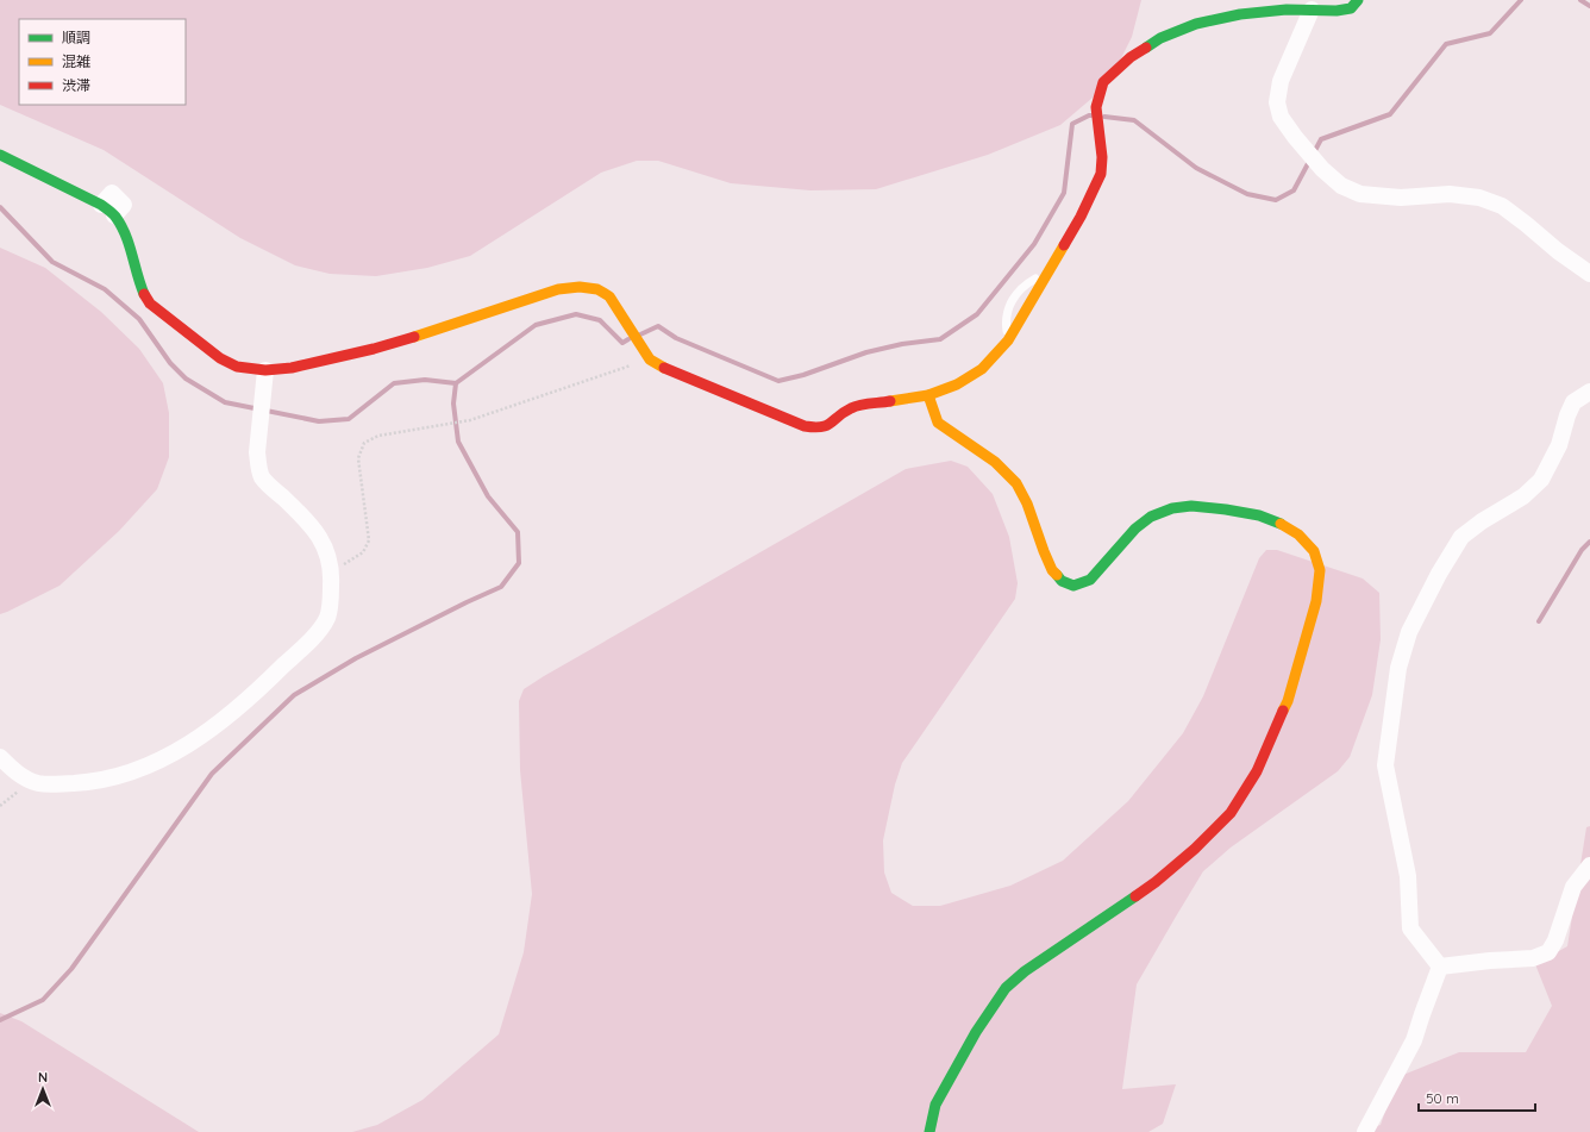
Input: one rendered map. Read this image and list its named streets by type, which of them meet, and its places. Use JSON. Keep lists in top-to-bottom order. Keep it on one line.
{"legend":["順調","混雑","渋滞"],"scale_bar":"50 m","north":"top"}
